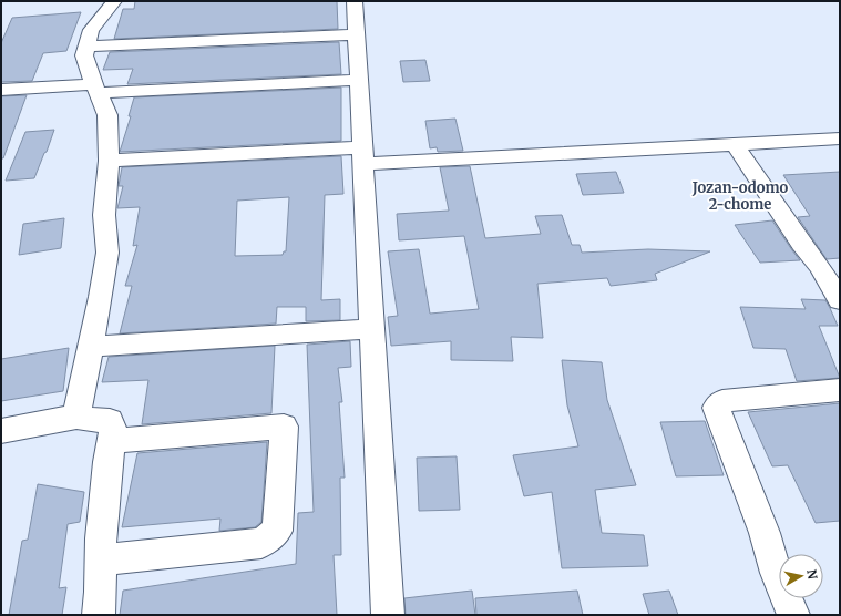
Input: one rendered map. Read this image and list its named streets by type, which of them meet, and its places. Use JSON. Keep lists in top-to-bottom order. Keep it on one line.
{"districts":["Jozan-odomo 2-chome"],"north":"right"}
